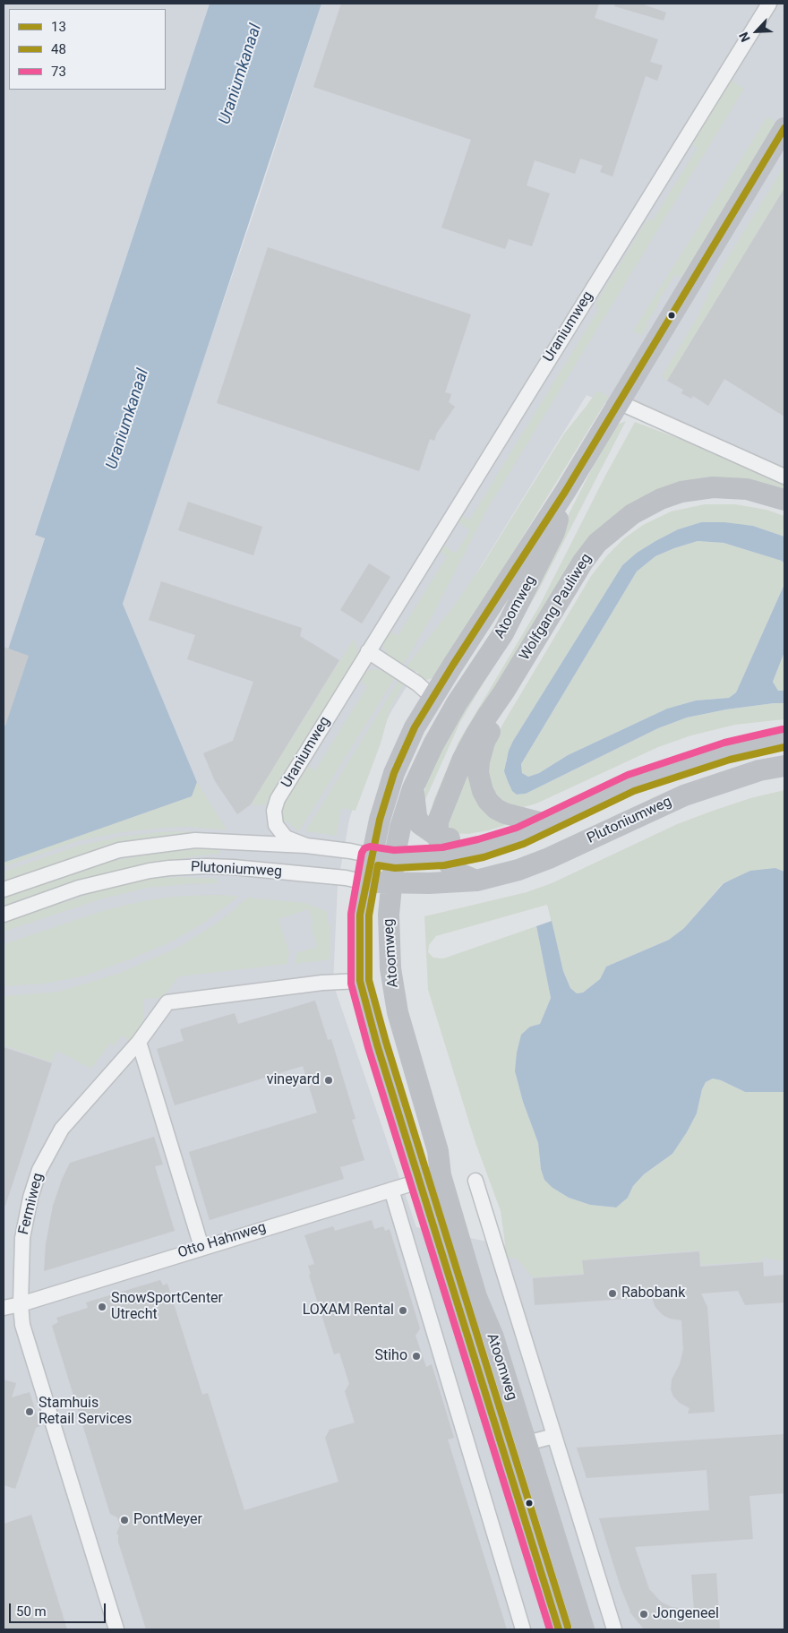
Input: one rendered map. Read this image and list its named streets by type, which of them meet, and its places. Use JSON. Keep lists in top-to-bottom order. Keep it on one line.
{"streets":{"main road":["Atoomweg","Wolfgang Pauliweg","Plutoniumweg"],"street":["Uraniumweg","Fermiweg","Otto Hahnweg"]},"crossings":[["Uraniumweg","Plutoniumweg"],["Atoomweg","Plutoniumweg"],["Atoomweg","Fermiweg"],["Atoomweg","Otto Hahnweg"],["Wolfgang Pauliweg","Plutoniumweg"],["Fermiweg","Otto Hahnweg"]],"water":["Uraniumkanaal"],"places":["vineyard","Rabobank","SnowSportCenter Utrecht","LOXAM Rental","Stiho","Stamhuis Retail Services","PontMeyer","Jongeneel"],"lines":["transit line 13","transit line 73","transit line 48"],"legend":["13","48","73"],"scale_bar":"50 m","north":"bottom left"}
